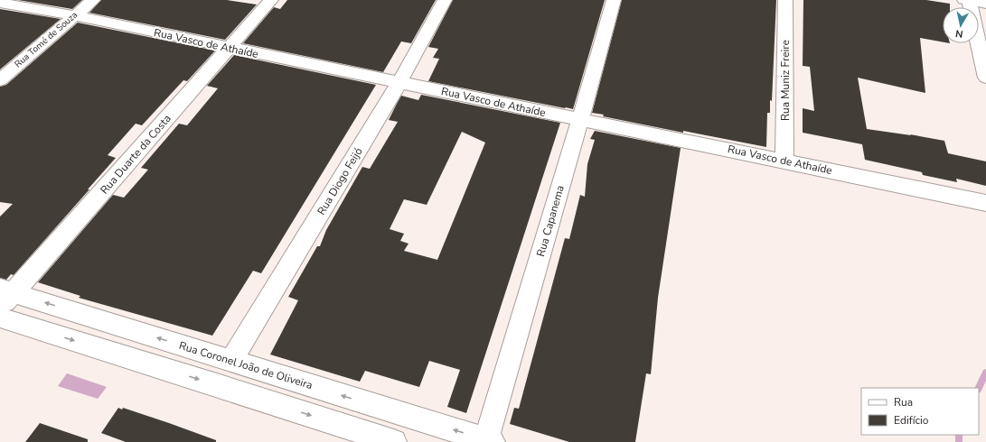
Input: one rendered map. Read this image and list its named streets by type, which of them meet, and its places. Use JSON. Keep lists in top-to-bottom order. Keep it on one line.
{"streets":{"street":["Rua Tomé de Souza","Rua Vasco de Athaíde","Rua Muniz Freire","Rua Duarte da Costa","Rua Diogo Feijó","Rua Capanema","Rua Coronel João de Oliveira"]},"crossings":[["Rua Tomé de Souza","Rua Vasco de Athaíde"],["Rua Vasco de Athaíde","Rua Muniz Freire"],["Rua Vasco de Athaíde","Rua Duarte da Costa"],["Rua Vasco de Athaíde","Rua Diogo Feijó"],["Rua Vasco de Athaíde","Rua Capanema"],["Rua Duarte da Costa","Rua Coronel João de Oliveira"],["Rua Diogo Feijó","Rua Coronel João de Oliveira"],["Rua Capanema","Rua Coronel João de Oliveira"]],"legend":["Rua","Edifício"],"north":"bottom"}
